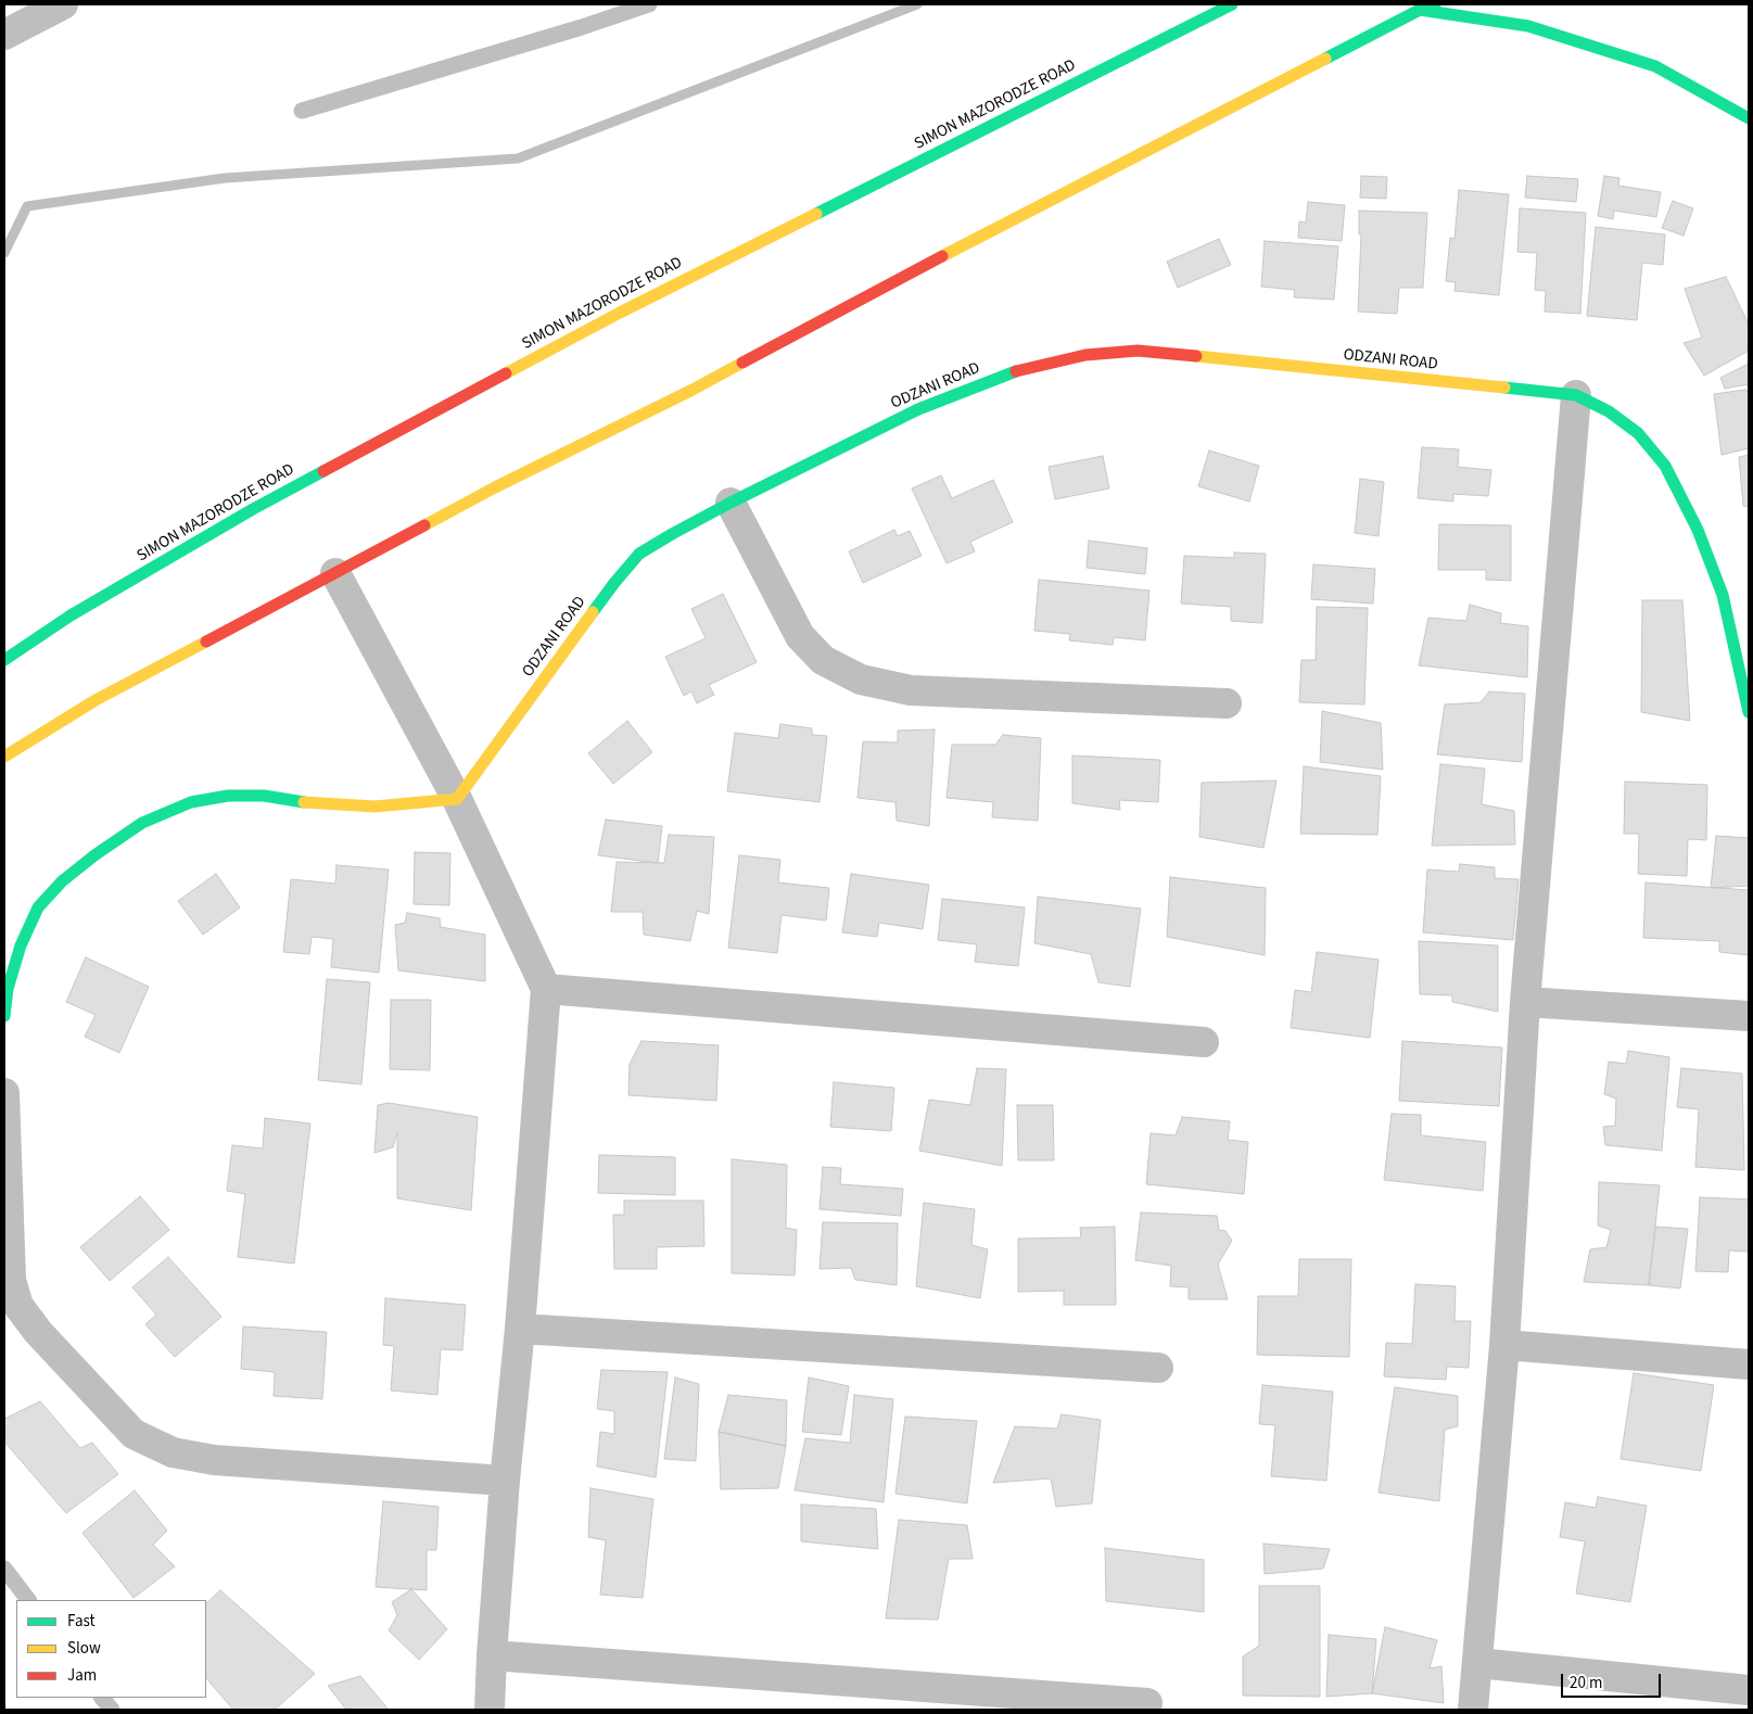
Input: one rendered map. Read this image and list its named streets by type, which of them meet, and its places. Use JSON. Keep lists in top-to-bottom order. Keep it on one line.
{"streets":{"main road":["SIMON MAZORODZE ROAD","ODZANI ROAD"]},"legend":["Fast","Slow","Jam"],"scale_bar":"20 m"}
